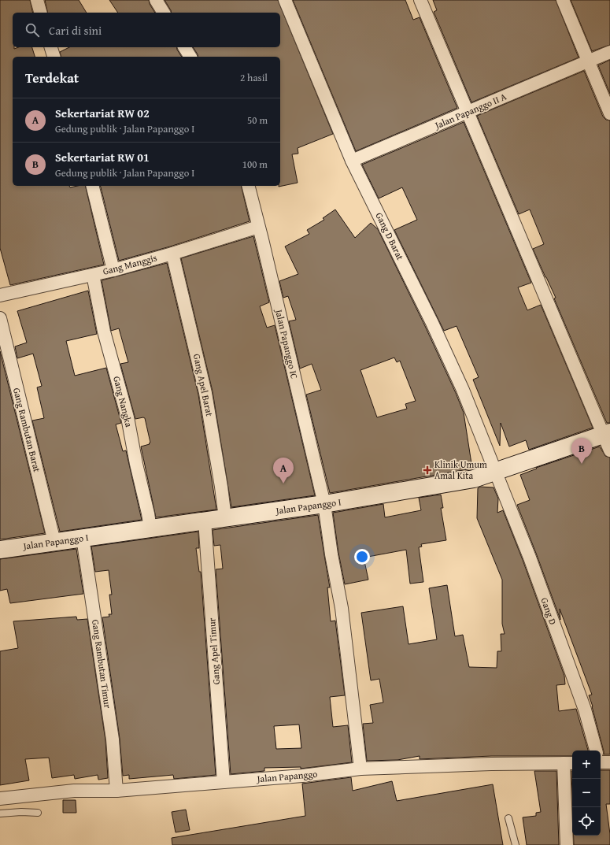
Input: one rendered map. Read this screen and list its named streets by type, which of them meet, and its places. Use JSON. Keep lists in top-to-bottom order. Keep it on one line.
{"streets":{"street":["Jalan Papanggo II A","Gang D Barat","Gang Manggis","Jalan Papanggo IC","Gang Apel Barat","Gang Nangka","Gang Rambutan Barat","Jalan Papanggo I","Gang D","Gang Apel Timur","Gang Rambutan Timur","Jalan Papanggo"]},"crossings":[["Jalan Papanggo II A","Gang D Barat"],["Gang D Barat","Jalan Papanggo I"],["Gang D Barat","Gang D"],["Gang Manggis","Jalan Papanggo IC"],["Gang Manggis","Gang Apel Barat"],["Gang Manggis","Gang Nangka"],["Jalan Papanggo IC","Jalan Papanggo I"],["Jalan Papanggo IC","Jalan Papanggo"],["Gang Apel Barat","Jalan Papanggo I"],["Gang Nangka","Jalan Papanggo I"],["Gang Rambutan Barat","Jalan Papanggo I"],["Jalan Papanggo I","Gang D"],["Jalan Papanggo I","Gang Apel Timur"],["Jalan Papanggo I","Gang Rambutan Timur"],["Gang Apel Timur","Jalan Papanggo"],["Gang Rambutan Timur","Jalan Papanggo"]],"places":{"health":["Klinik Umum Amal Kita"]},"page":{"search":"Cari di sini","heading":["Terdekat","2 hasil"],"list":[{"mark":"A","name":"Sekertariat RW 02","note":"Gedung publik · Jalan Papanggo I","value":"50 m"},{"mark":"B","name":"Sekertariat RW 01","note":"Gedung publik · Jalan Papanggo I","value":"100 m"}],"pins":["B","A"],"map_buttons":["+","−"]}}
